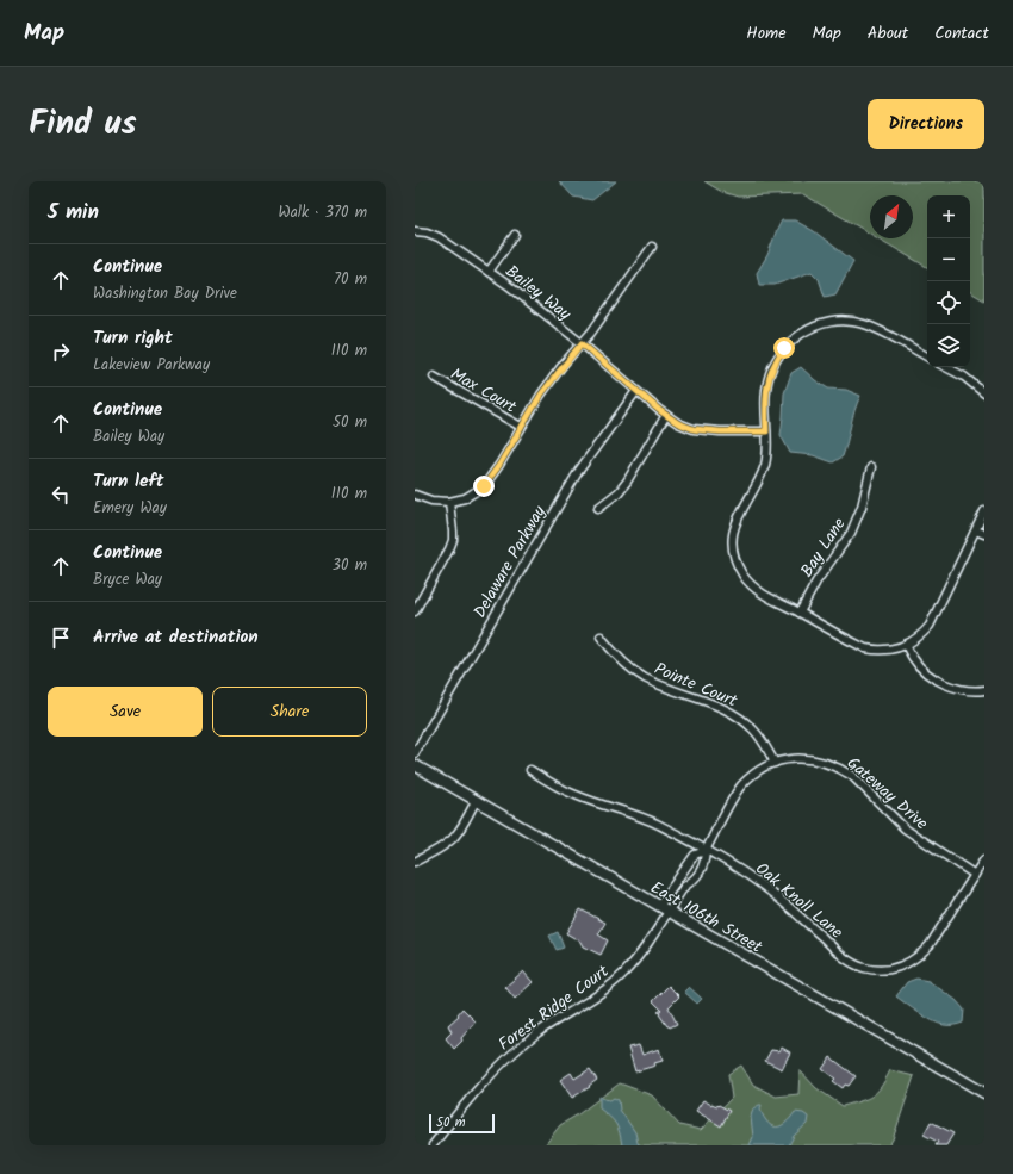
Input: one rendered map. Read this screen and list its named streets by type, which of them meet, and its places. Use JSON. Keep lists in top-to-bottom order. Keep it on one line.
{"streets":{"main road":["East 106th Street"],"street":["Bailey Way","Max Court","Bay Lane","Delaware Parkway","Pointe Court","Gateway Drive","Oak Knoll Lane","Forest Ridge Court"]},"crossings":[["Bailey Way","Delaware Parkway"],["Pointe Court","Gateway Drive"],["Gateway Drive","Oak Knoll Lane"],["Gateway Drive","East 106th Street"],["Gateway Drive","Forest Ridge Court"],["East 106th Street","Forest Ridge Court"]],"scale_bar":"50 m","north":"top right","page":{"header":"Map","nav":["Home","Map","About","Contact"],"title":"Find us","buttons":["Directions",["Save","Share"]],"heading":["5 min","Walk · 370 m"],"map_buttons":["+","−"],"list":[["Continue","Washington Bay Drive","70 m"],["Turn right","Lakeview Parkway","110 m"],["Continue","Bailey Way","50 m"],["Turn left","Emery Way","110 m"],["Continue","Bryce Way","30 m"],"Arrive at destination"],"scale":"50 m"}}
